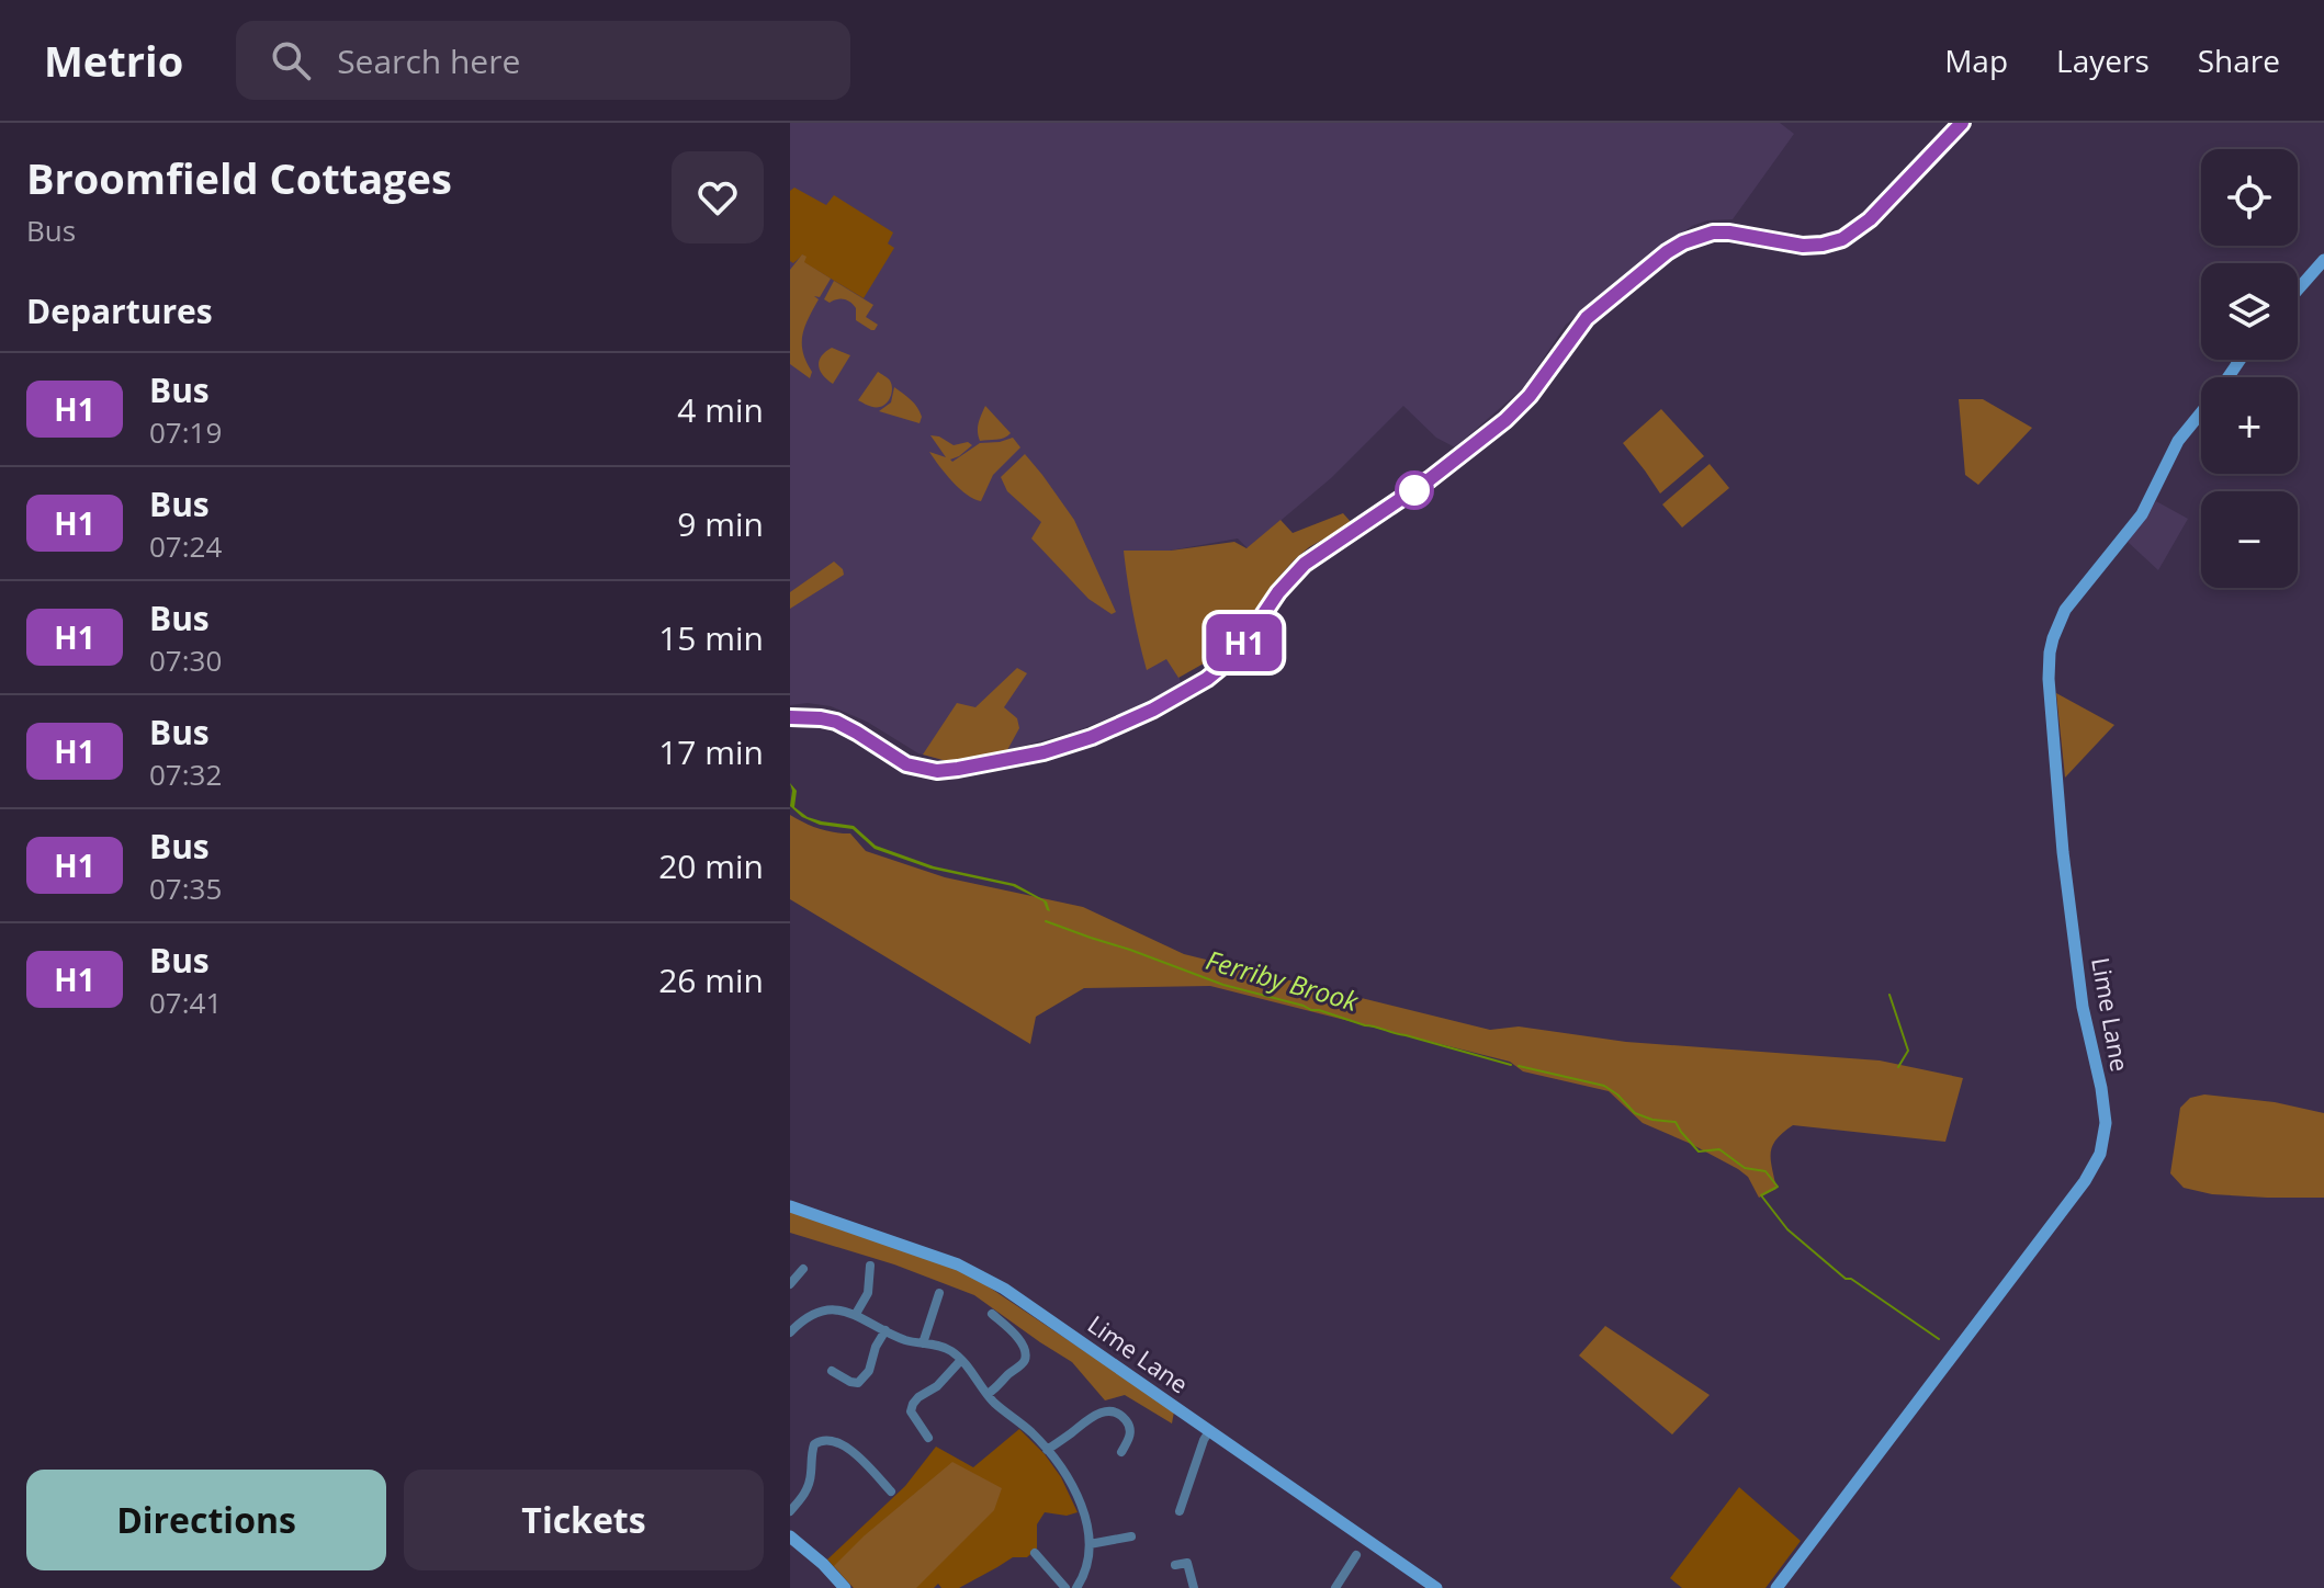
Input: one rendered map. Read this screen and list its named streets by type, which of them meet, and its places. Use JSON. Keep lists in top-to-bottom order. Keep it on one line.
{"streets":{"street":["Lime Lane"]},"water":["Ferriby Brook"],"lines":["bus line H1"],"page":{"header":"Metrio","search":"Search here","nav":["Map","Layers","Share"],"heading":[["Broomfield Cottages","Bus"],"Departures"],"on_map":"H1","map_buttons":["+","−"],"list":[{"mark":"H1","name":"Bus","note":"07:19","value":"4 min"},{"mark":"H1","name":"Bus","note":"07:24","value":"9 min"},{"mark":"H1","name":"Bus","note":"07:30","value":"15 min"},{"mark":"H1","name":"Bus","note":"07:32","value":"17 min"},{"mark":"H1","name":"Bus","note":"07:35","value":"20 min"},{"mark":"H1","name":"Bus","note":"07:41","value":"26 min"}],"buttons":["Directions","Tickets"]}}
